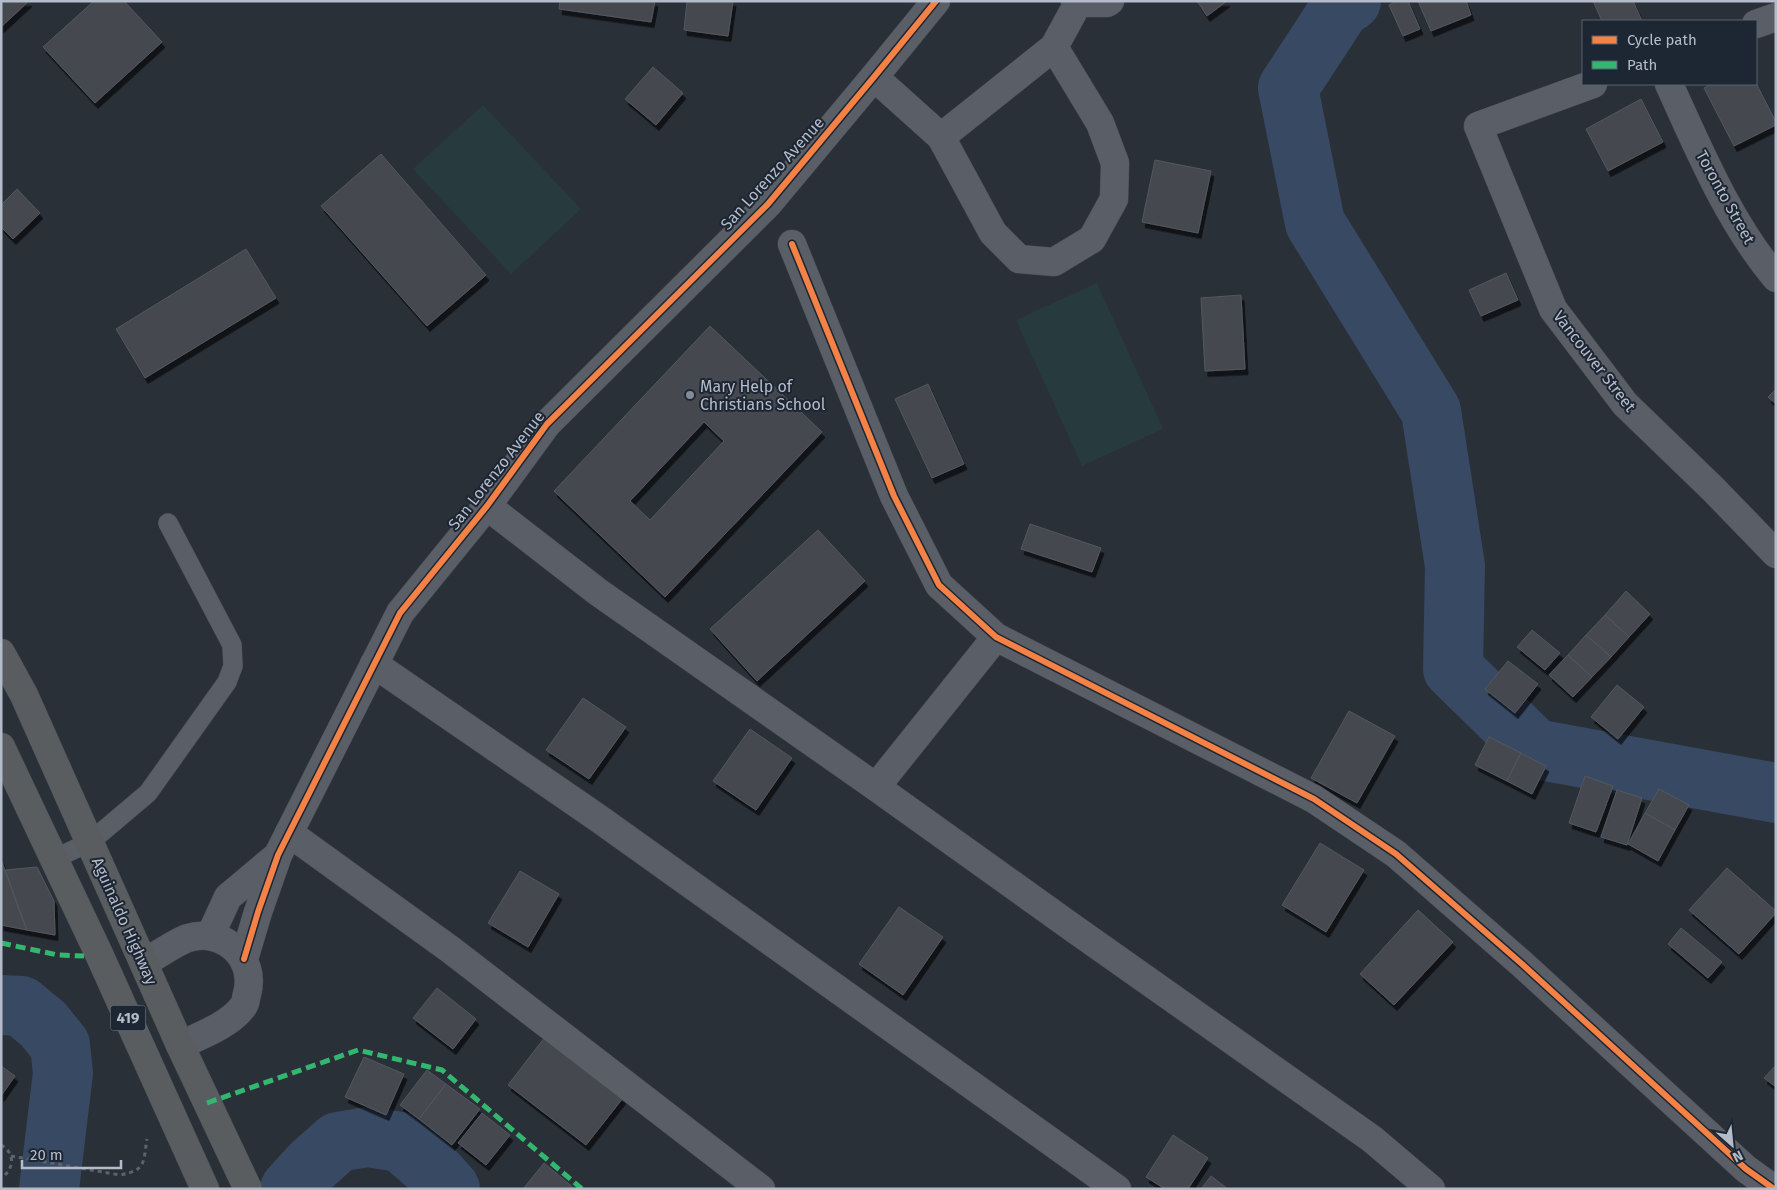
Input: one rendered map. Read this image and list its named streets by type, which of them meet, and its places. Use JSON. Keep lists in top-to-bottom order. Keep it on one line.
{"streets":{"highway":["Aguinaldo Highway","419"],"street":["San Lorenzo Avenue","Toronto Street","Vancouver Street"]},"crossings":[["San Lorenzo Avenue","Aguinaldo Highway"]],"places":["Mary Help of Christians School"],"legend":["Cycle path","Path"],"scale_bar":"20 m","north":"bottom right"}
